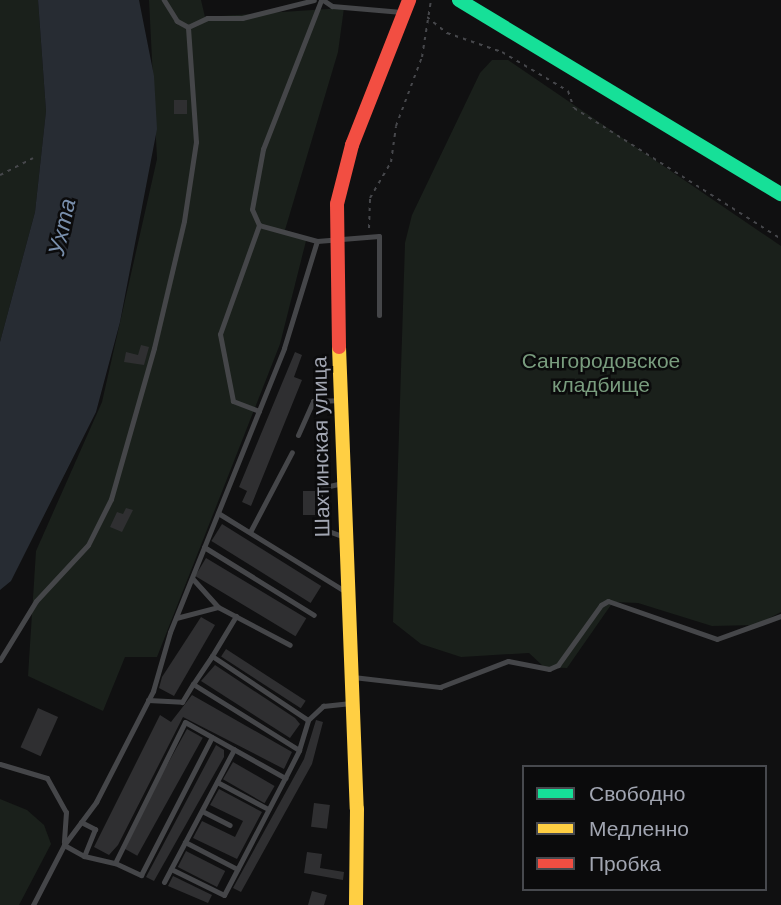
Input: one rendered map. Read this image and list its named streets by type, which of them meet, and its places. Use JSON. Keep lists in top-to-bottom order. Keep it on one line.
{"streets":{"street":["Шахтинская улица"]},"water":["Ухта"],"parks":["Сангородовское кладбище"],"legend":["Свободно","Медленно","Пробка"]}
